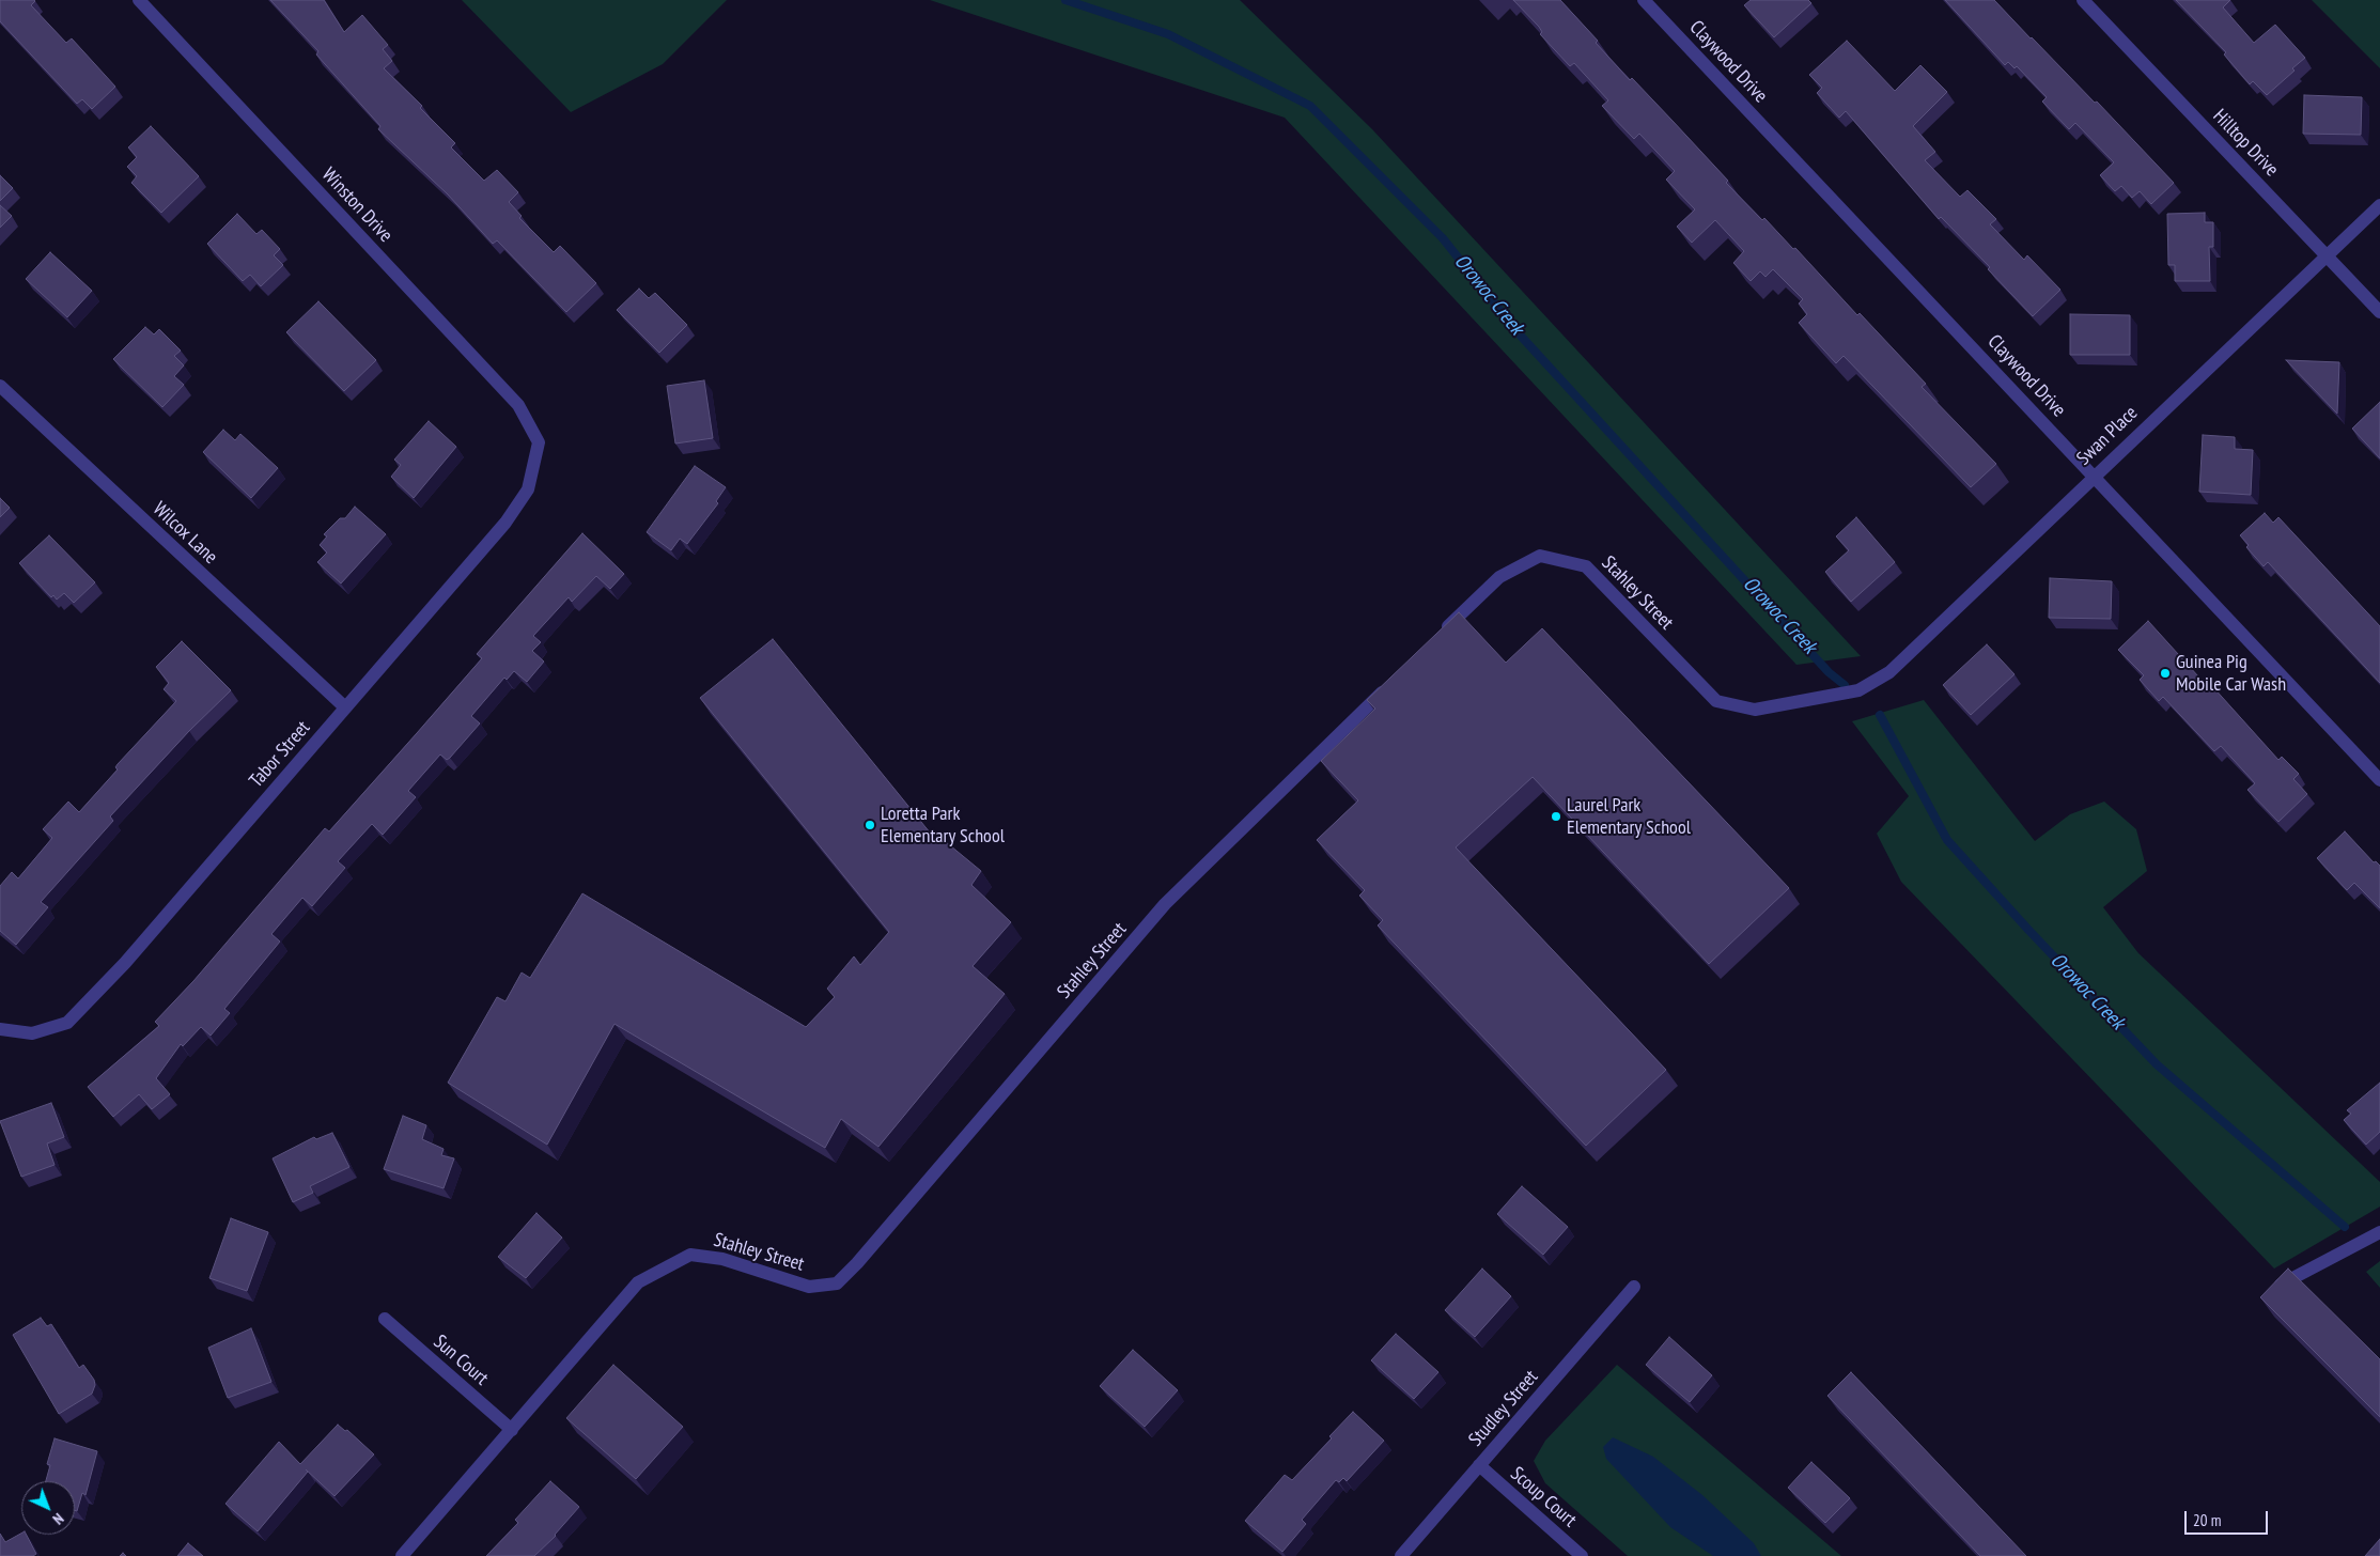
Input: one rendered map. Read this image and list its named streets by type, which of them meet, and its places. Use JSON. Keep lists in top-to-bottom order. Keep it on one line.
{"streets":{"street":["Claywood Drive","Hilltop Drive","Winston Drive","Swan Place","Wilcox Lane","Stahley Street","Tabor Street","Sun Court","Studley Street","Scoup Court"]},"crossings":[["Claywood Drive","Swan Place"],["Hilltop Drive","Swan Place"],["Winston Drive","Tabor Street"],["Swan Place","Stahley Street"],["Wilcox Lane","Tabor Street"],["Stahley Street","Sun Court"],["Studley Street","Scoup Court"]],"water":["Orowoc Creek"],"places":["Guinea Pig Mobile Car Wash","Laurel Park Elementary School","Loretta Park Elementary School"],"scale_bar":"20 m","north":"bottom right"}
